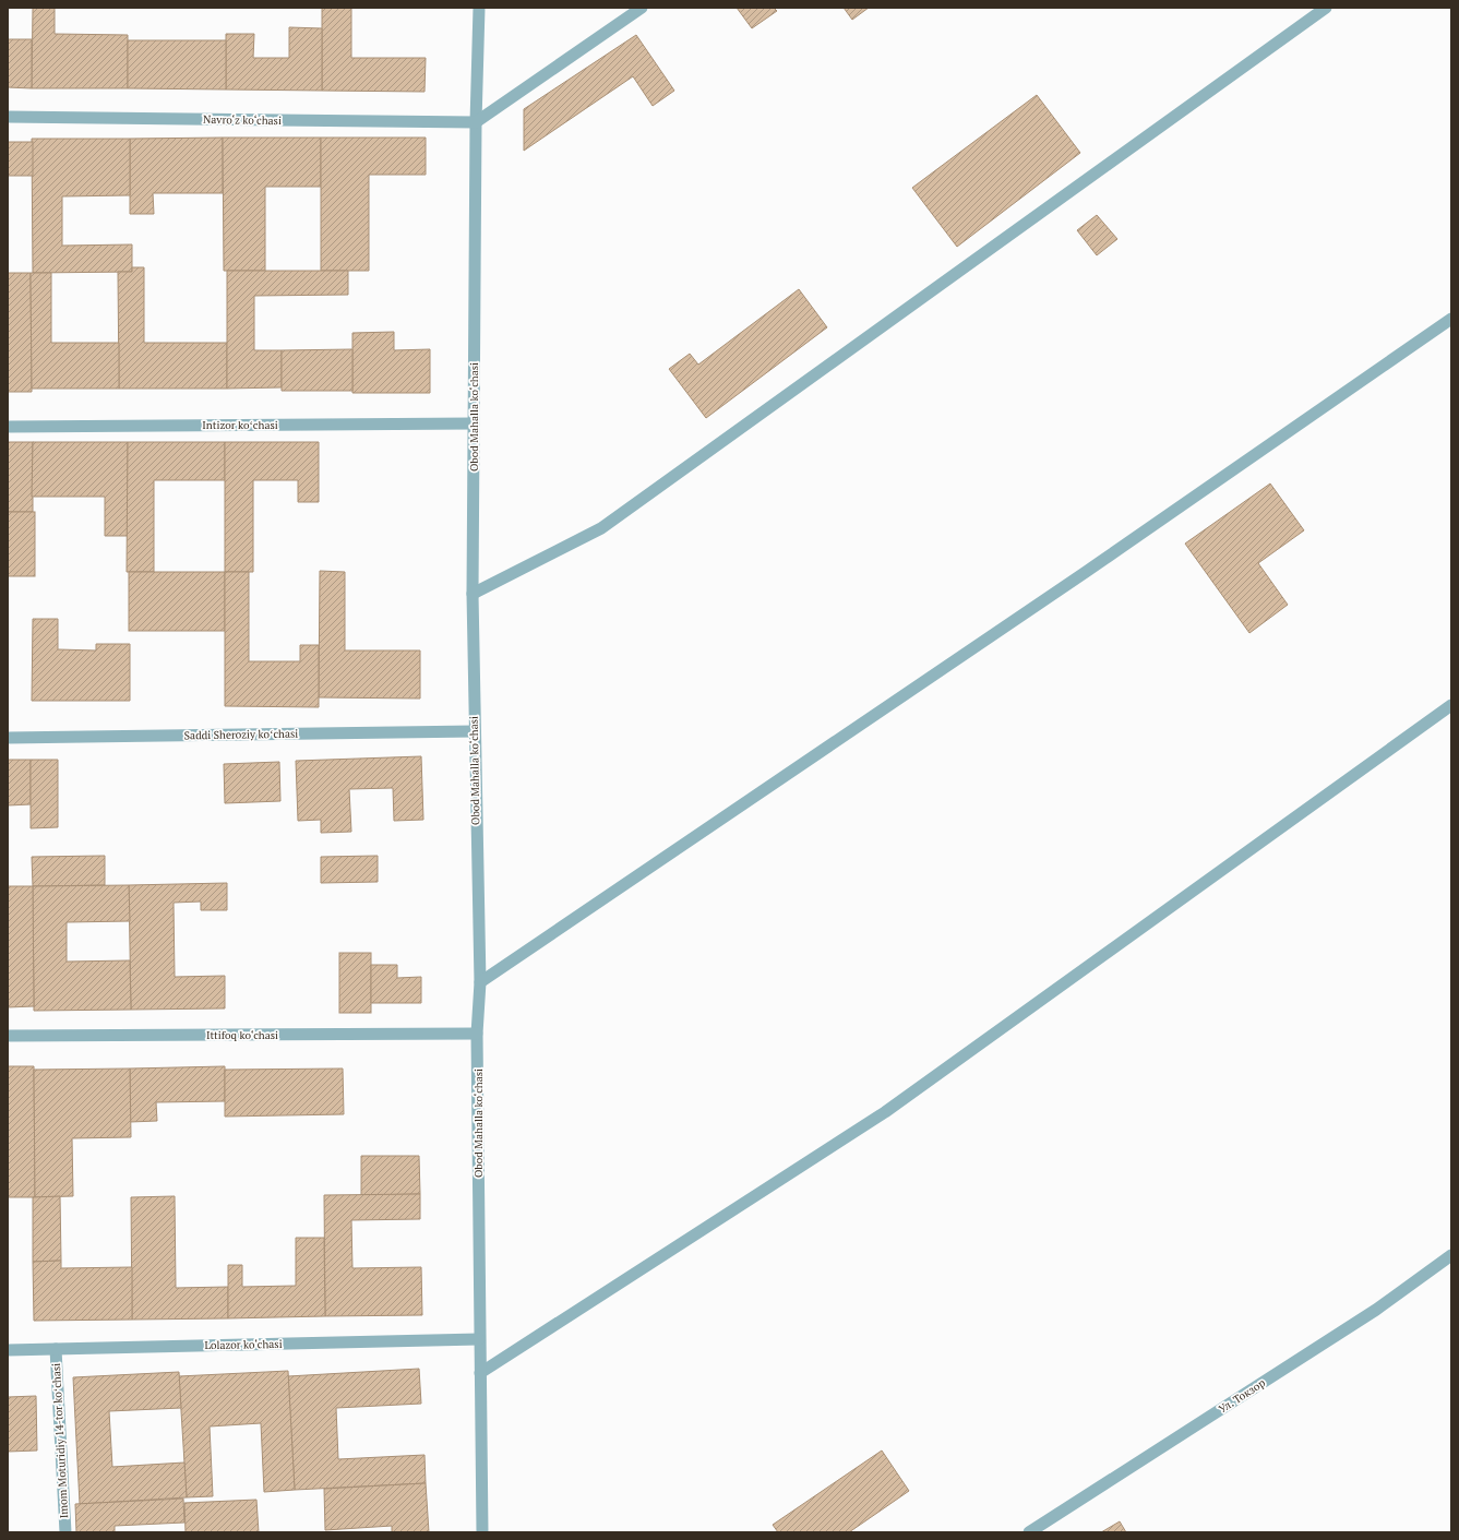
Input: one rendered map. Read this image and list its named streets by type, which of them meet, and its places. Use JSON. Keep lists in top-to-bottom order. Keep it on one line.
{"streets":{"street":["Navro‘z ko‘chasi","Obod Mahalla ko‘chasi","Intizor koʻchasi","Saddi Sheroziy koʻchasi","Ittifoq ko‘chasi","Lolazor ko‘chasi","Ул. Токзор","Imom Moturidiy 14-tor koʻchasi"]},"crossings":[["Navro‘z ko‘chasi","Obod Mahalla ko‘chasi"],["Obod Mahalla ko‘chasi","Intizor koʻchasi"],["Obod Mahalla ko‘chasi","Saddi Sheroziy koʻchasi"],["Obod Mahalla ko‘chasi","Ittifoq ko‘chasi"],["Obod Mahalla ko‘chasi","Lolazor ko‘chasi"],["Lolazor ko‘chasi","Imom Moturidiy 14-tor koʻchasi"]]}
